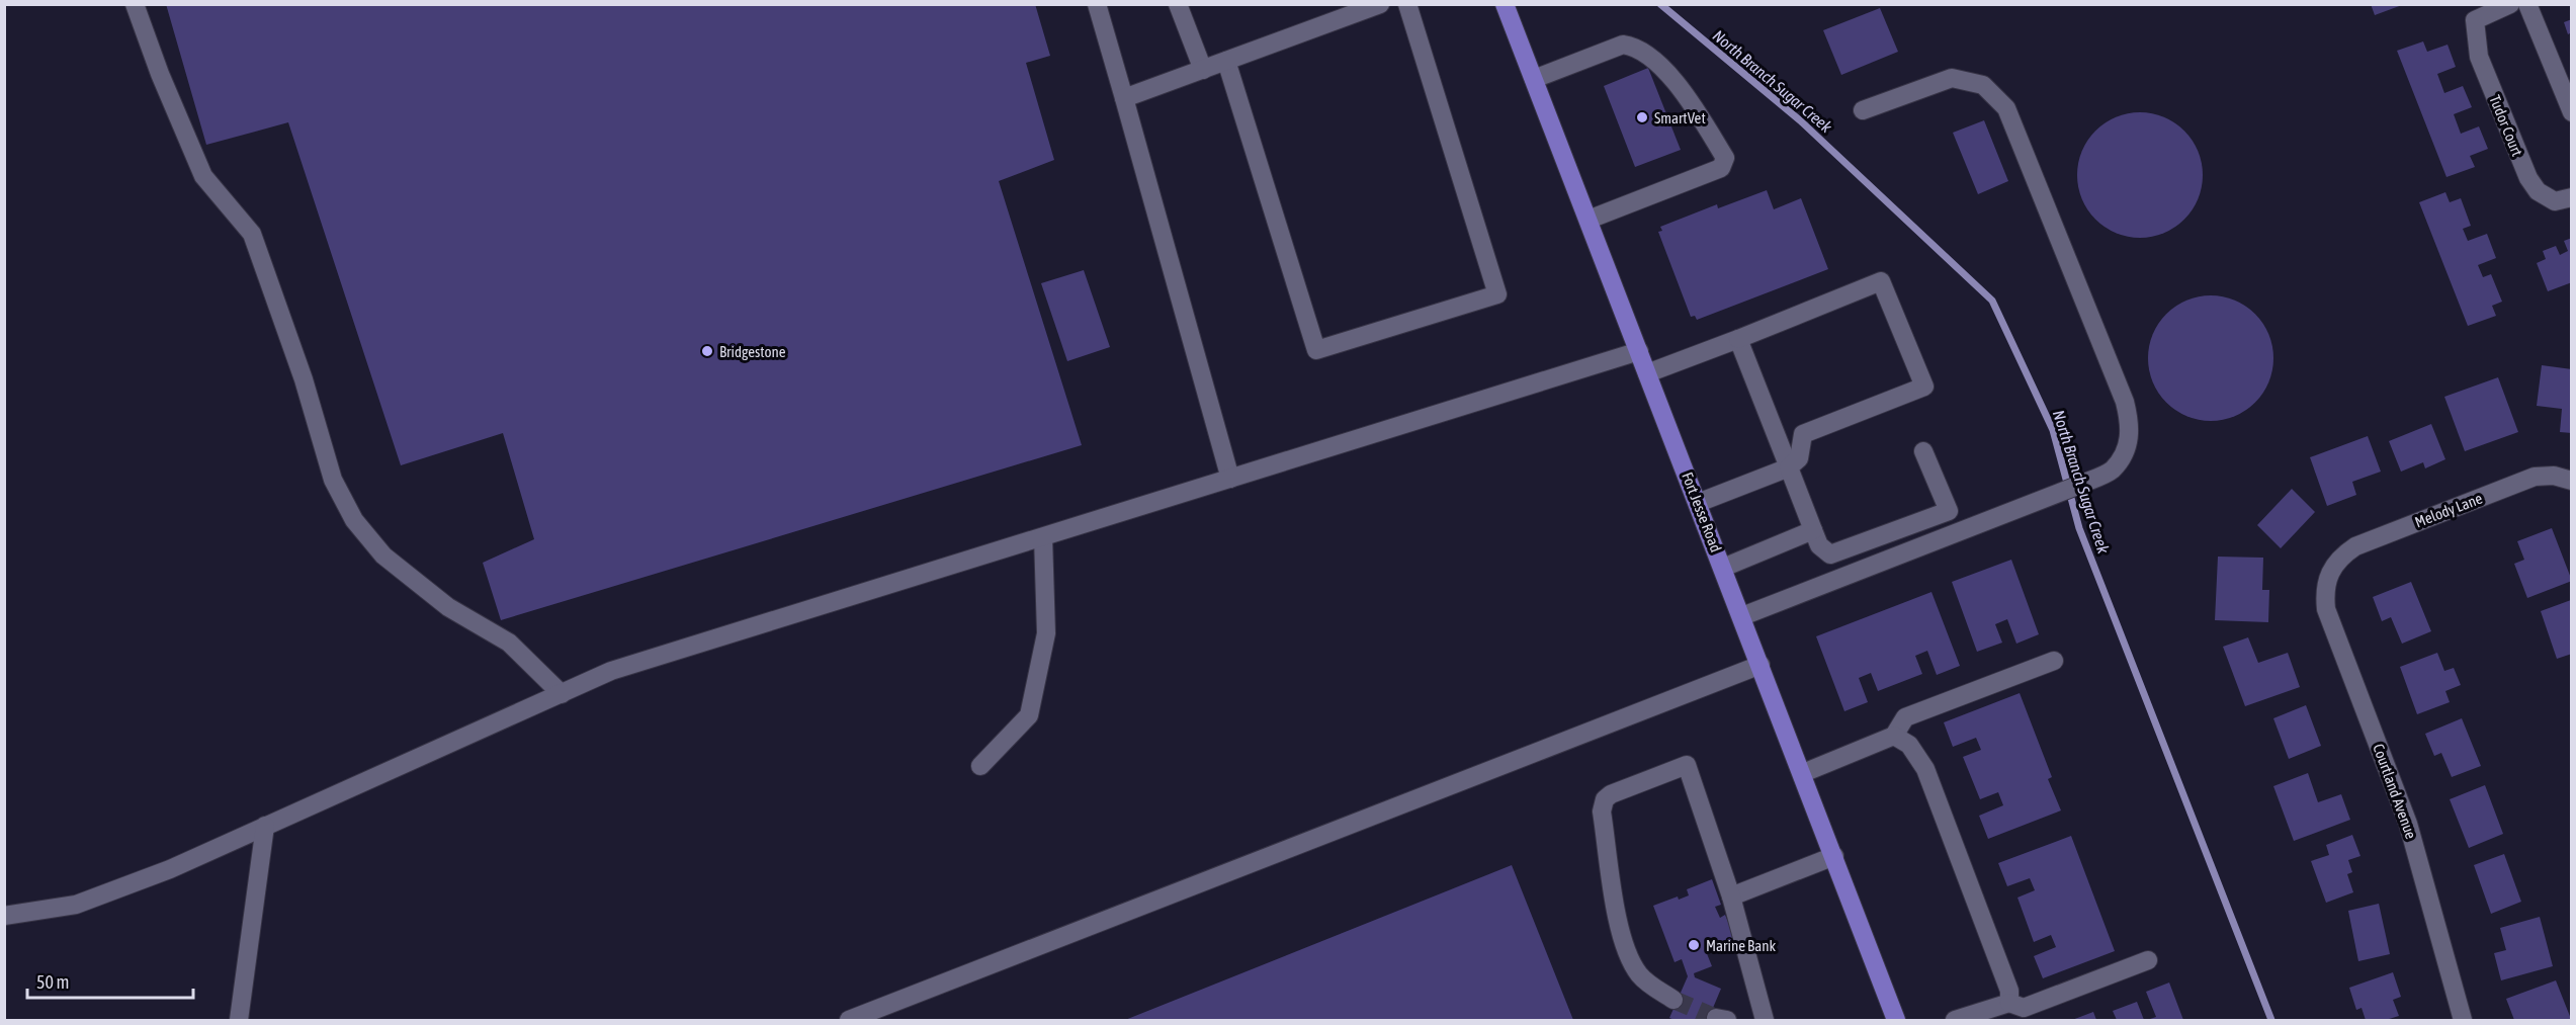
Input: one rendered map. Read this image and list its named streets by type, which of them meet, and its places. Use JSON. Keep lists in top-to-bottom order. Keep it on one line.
{"streets":{"main road":["Fort Jesse Road"],"street":["Tudor Court","Melody Lane","Courtland Avenue"]},"crossings":[["Melody Lane","Courtland Avenue"]],"water":["North Branch Sugar Creek"],"places":["SmartVet","Bridgestone","Marine Bank"],"scale_bar":"50 m"}
